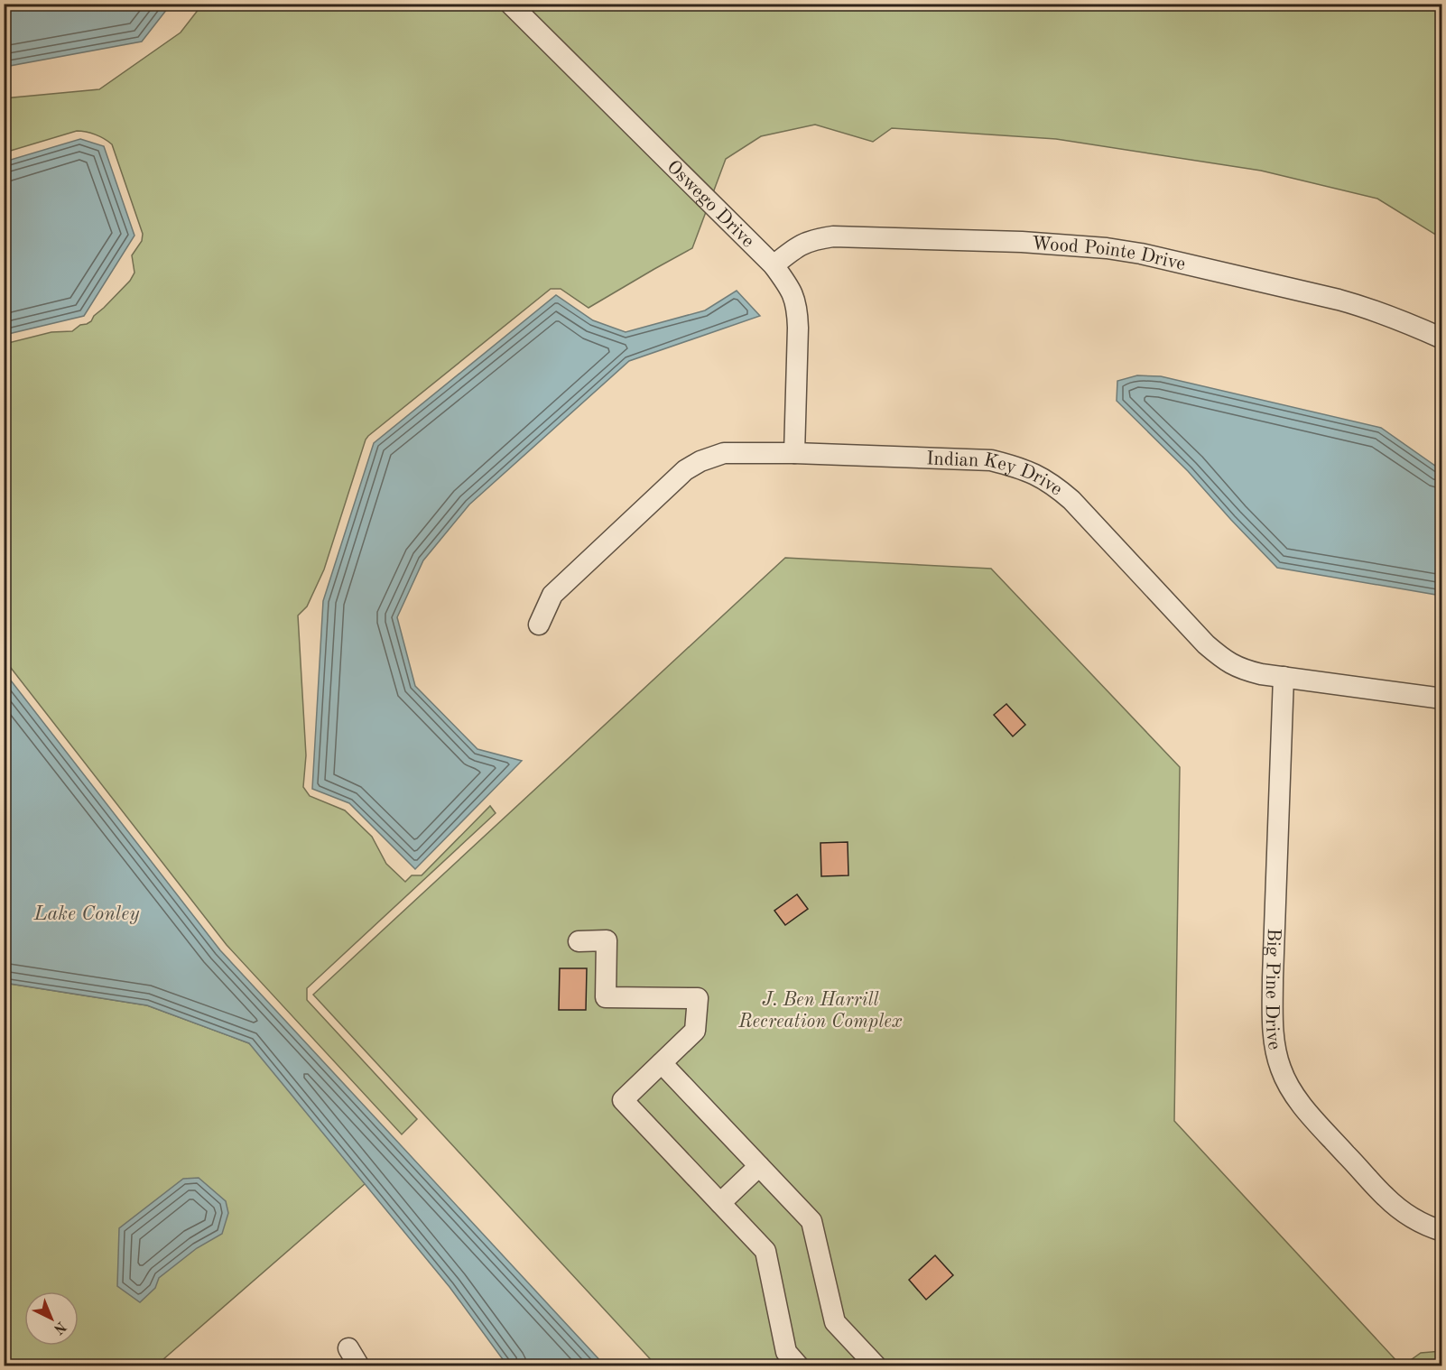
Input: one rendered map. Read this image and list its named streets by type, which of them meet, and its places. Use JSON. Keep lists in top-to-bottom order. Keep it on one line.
{"streets":{"street":["Oswego Drive","Wood Pointe Drive","Indian Key Drive","Big Pine Drive"]},"crossings":[["Oswego Drive","Wood Pointe Drive"],["Oswego Drive","Indian Key Drive"],["Indian Key Drive","Big Pine Drive"]],"water":["Lake Conley"],"parks":["J. Ben Harrill Recreation Complex"],"north":"bottom right"}
